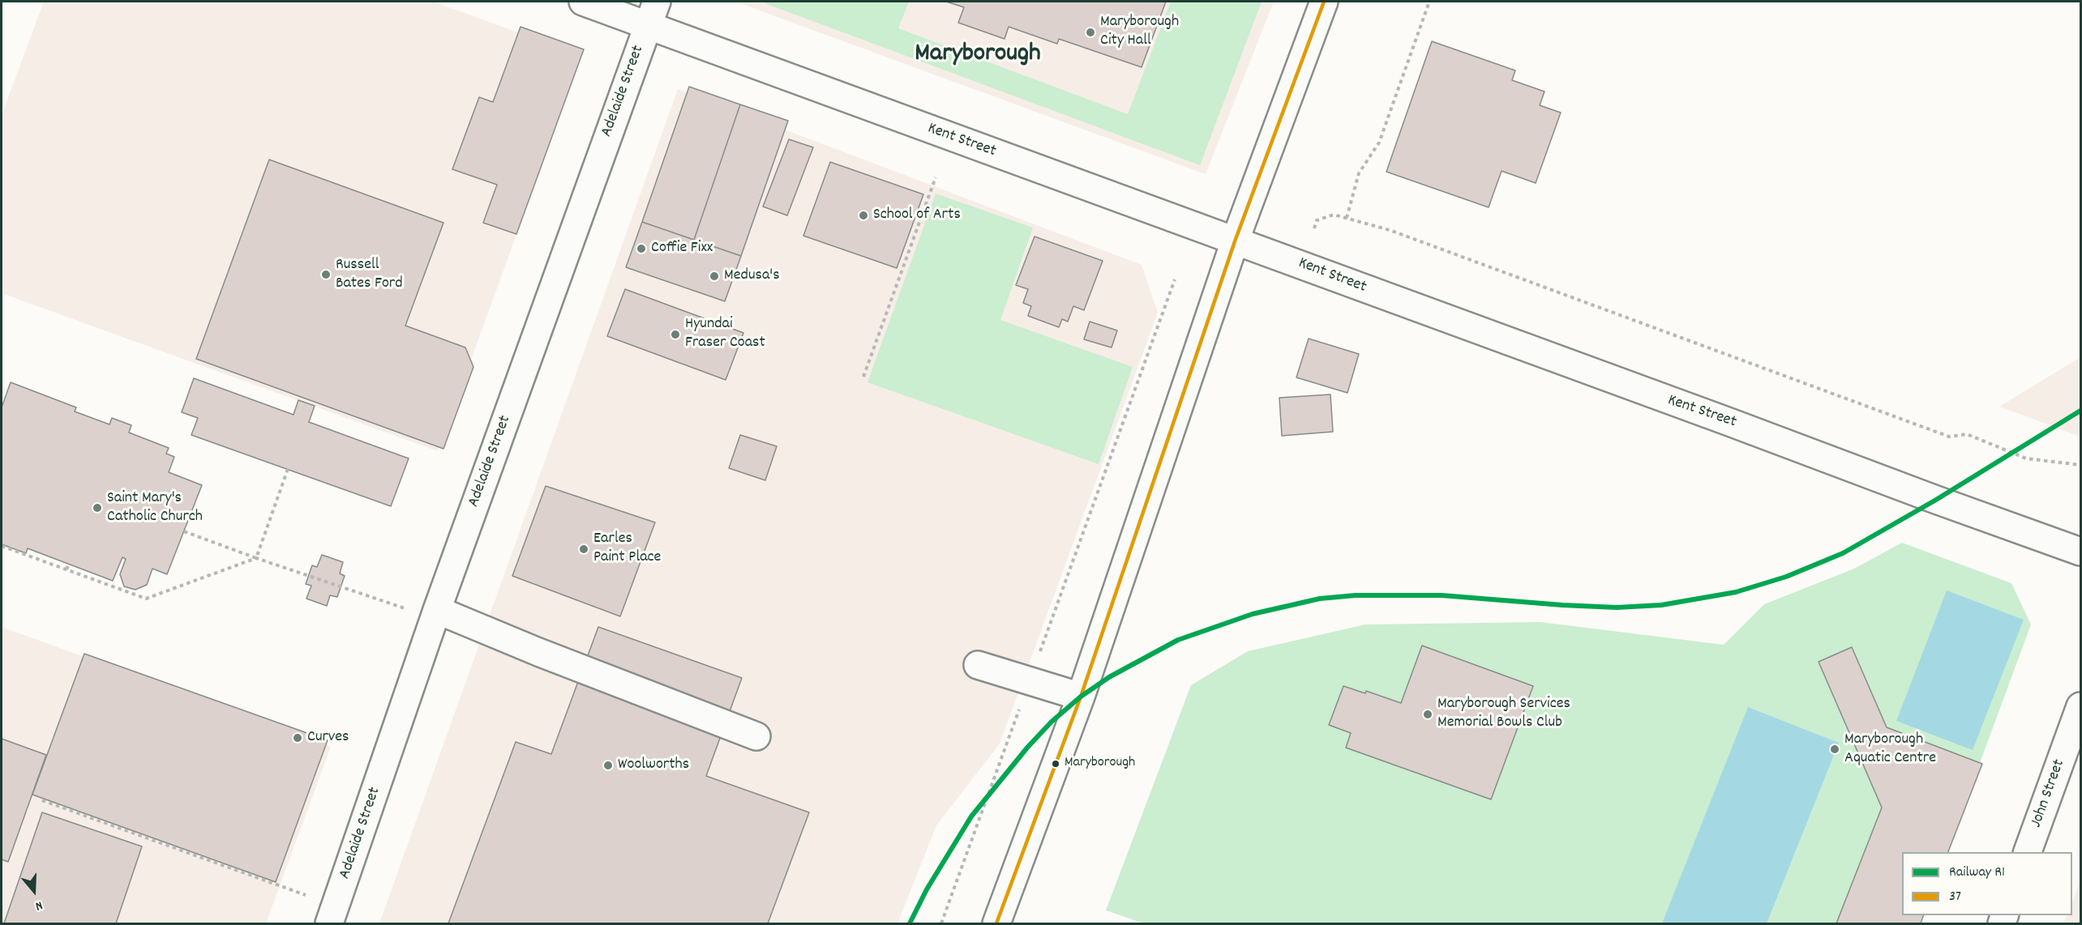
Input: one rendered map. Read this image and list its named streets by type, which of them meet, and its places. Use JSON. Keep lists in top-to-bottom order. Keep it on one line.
{"streets":{"main road":["Adelaide Street","Kent Street","John Street"]},"crossings":[["Adelaide Street","Kent Street"]],"districts":["Maryborough"],"places":["Maryborough City Hall","School of Arts","Coffie Fixx","Russell Bates Ford","Medusa's","Hyundai Fraser Coast","Saint Mary's Catholic Church","Earles Paint Place","Maryborough Services Memorial Bowls Club","Curves","Maryborough Aquatic Centre","Maryborough","Woolworths"],"lines":["transit line 37","rail line R1"],"legend":["Railway R1","37"],"north":"bottom"}
